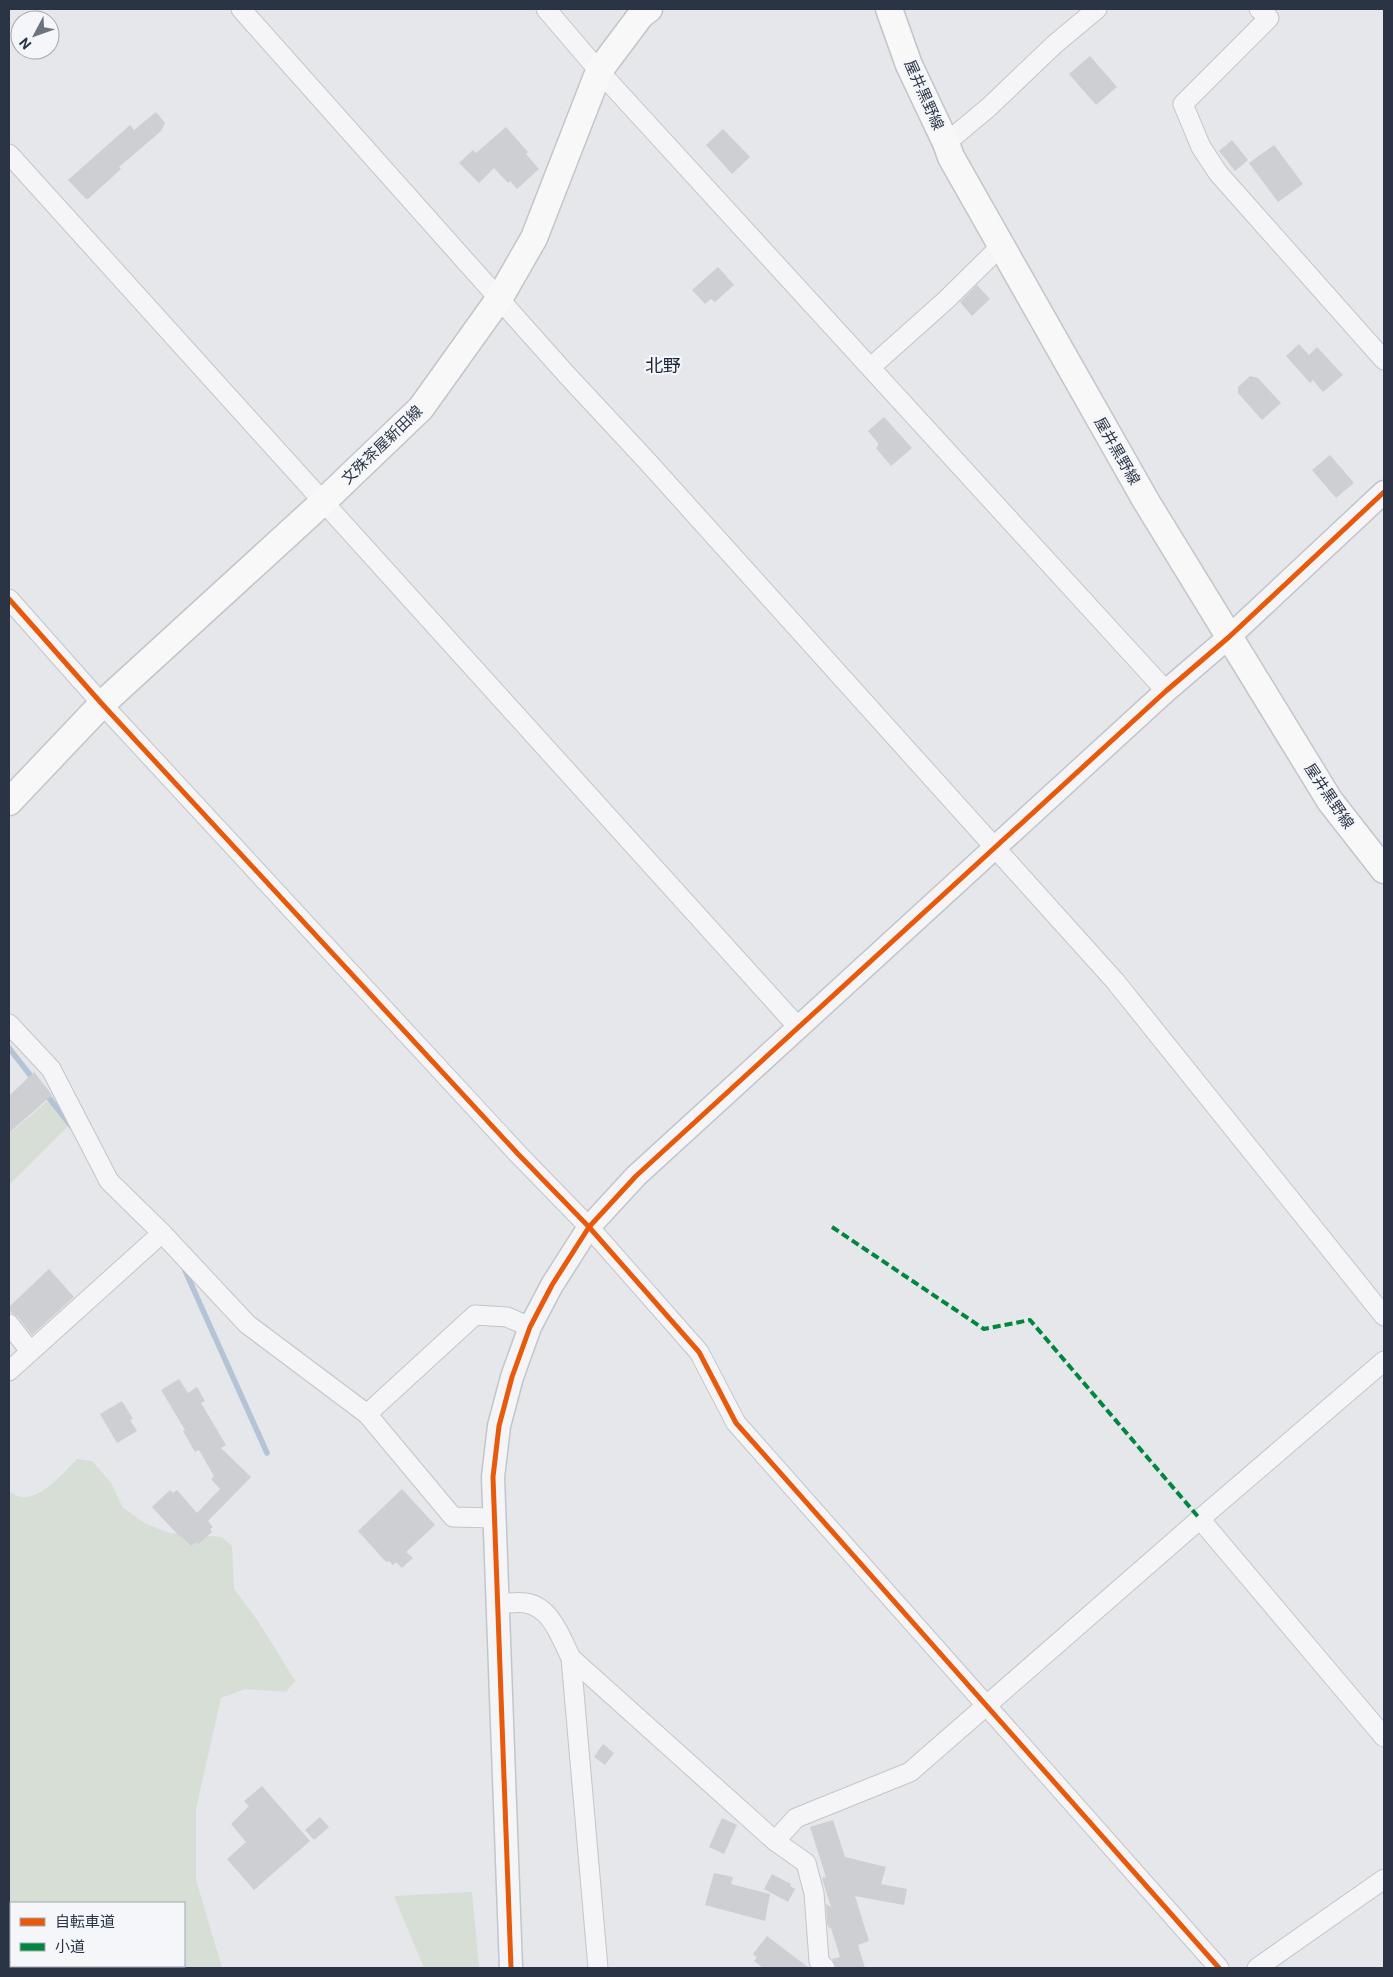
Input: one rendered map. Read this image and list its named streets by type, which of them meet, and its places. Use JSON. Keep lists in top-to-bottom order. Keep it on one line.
{"streets":{"main road":["屋井黒野線","文殊茶屋新田線"]},"districts":["北野"],"legend":["自転車道","小道"],"north":"bottom left"}
